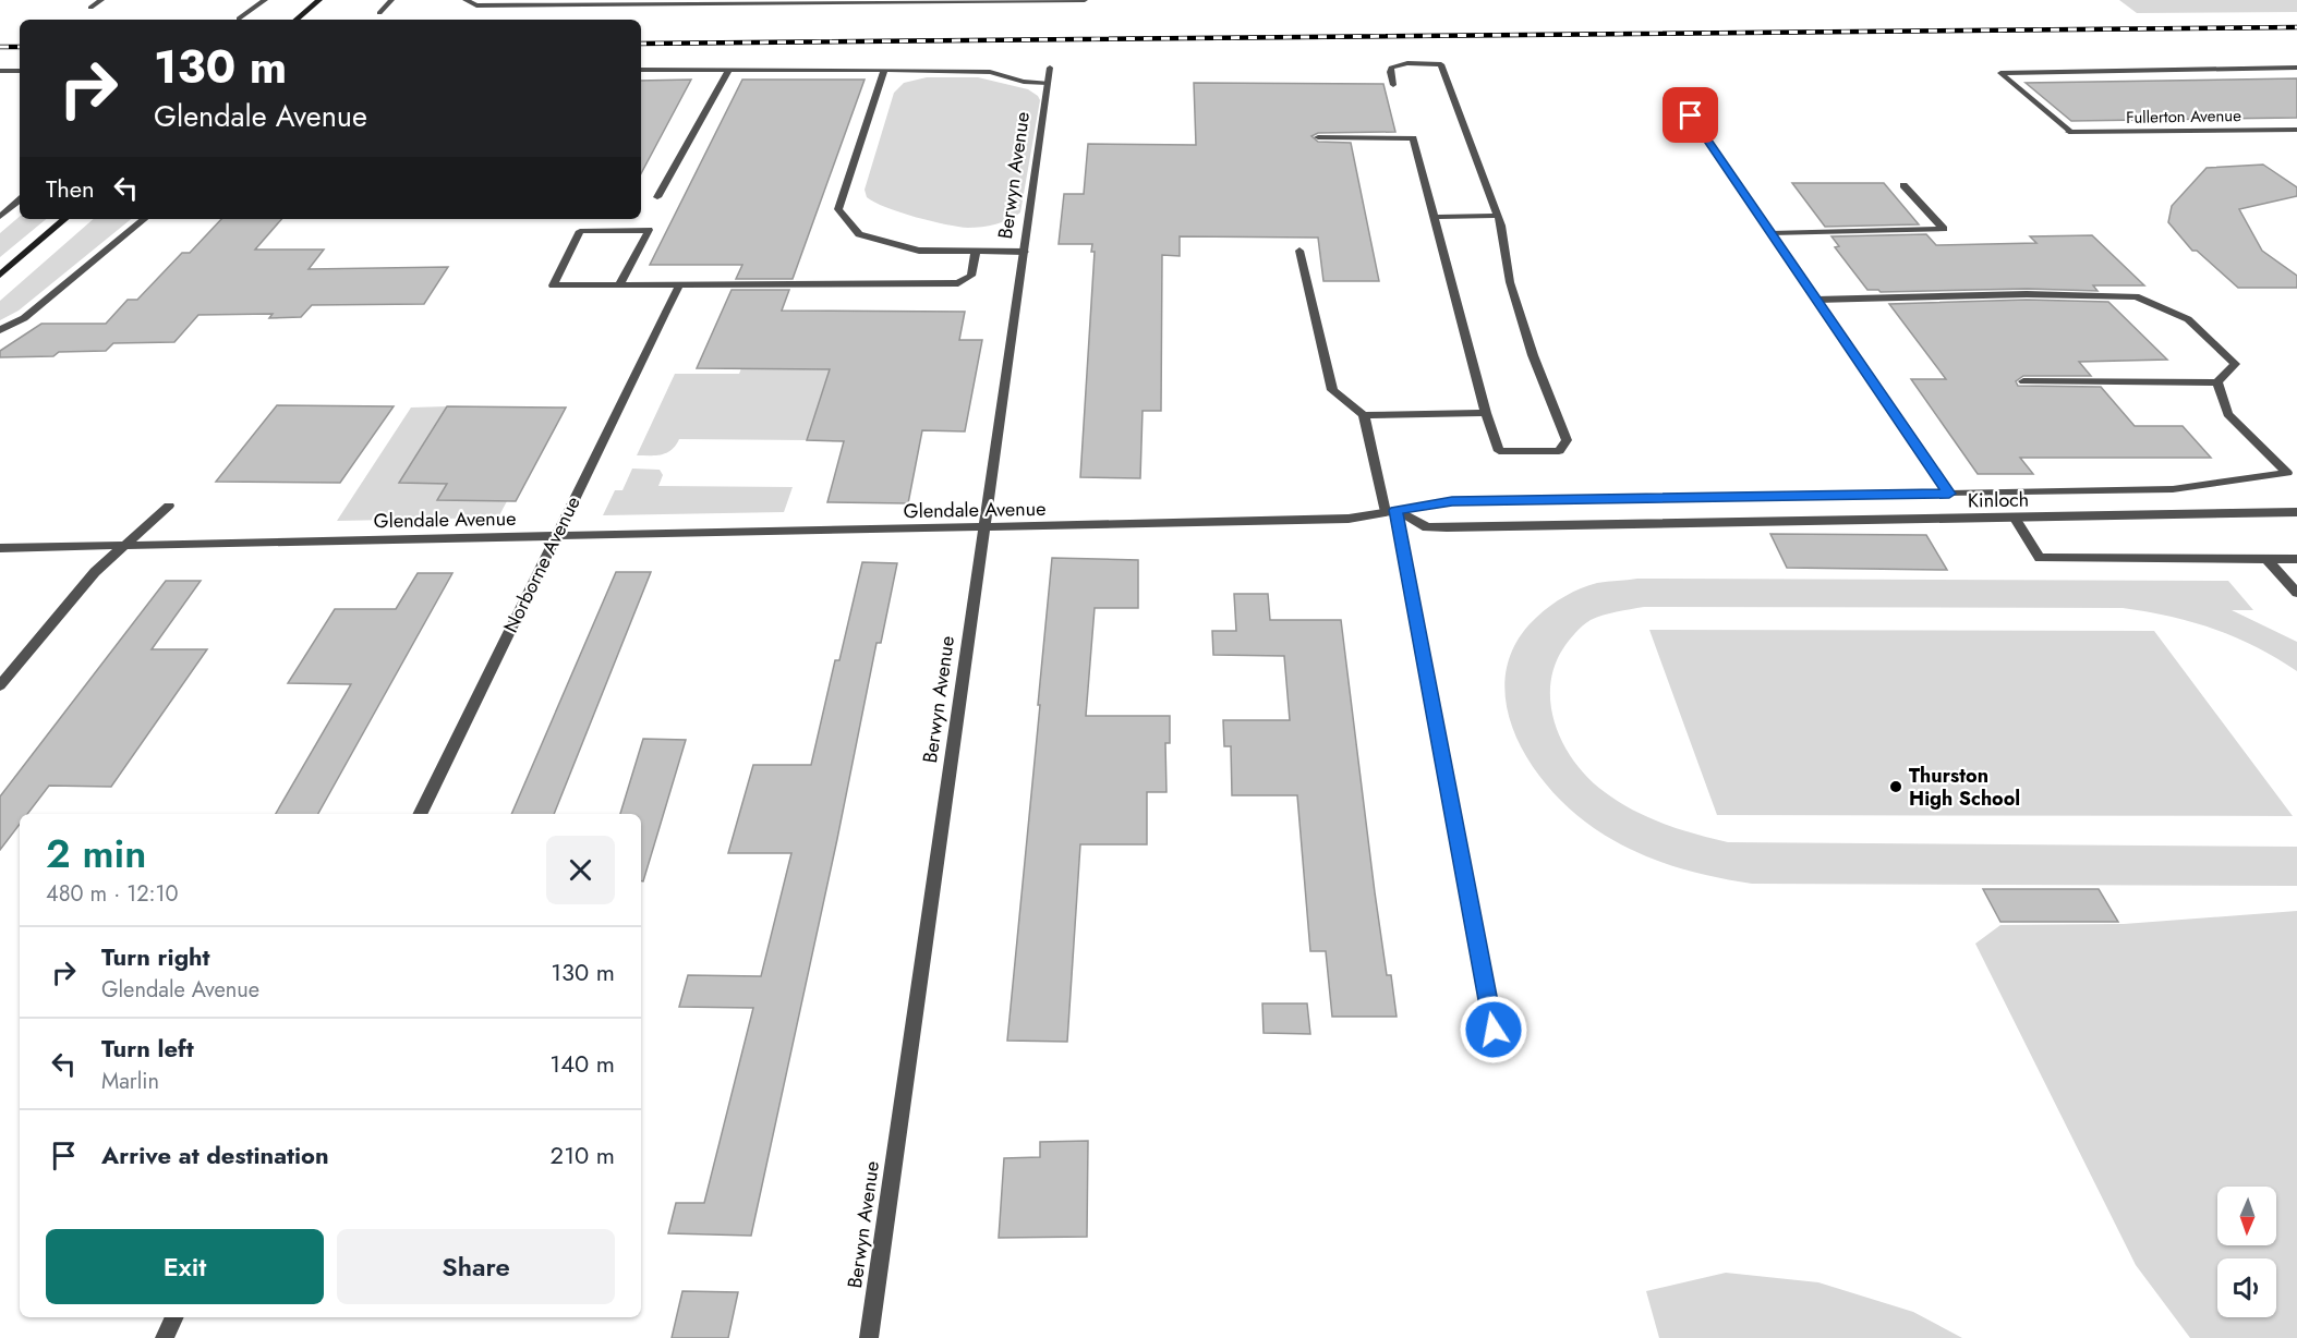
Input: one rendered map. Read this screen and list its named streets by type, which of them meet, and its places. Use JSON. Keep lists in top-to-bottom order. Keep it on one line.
{"streets":{"street":["Fullerton Avenue","Berwyn Avenue","Kinloch","Glendale Avenue","Norborne Avenue"]},"crossings":[["Berwyn Avenue","Glendale Avenue"],["Kinloch","Glendale Avenue"],["Glendale Avenue","Norborne Avenue"]],"places":["Thurston High School"],"north":"bottom","page":{"turn":["130 m","Glendale Avenue"],"then":"Then","heading":["2 min","480 m · 12:10"],"list":[{"name":"Turn right","note":"Glendale Avenue","value":"130 m"},{"name":"Turn left","note":"Marlin","value":"140 m"},{"name":"Arrive at destination","value":"210 m"}],"buttons":["Exit","Share"]}}
